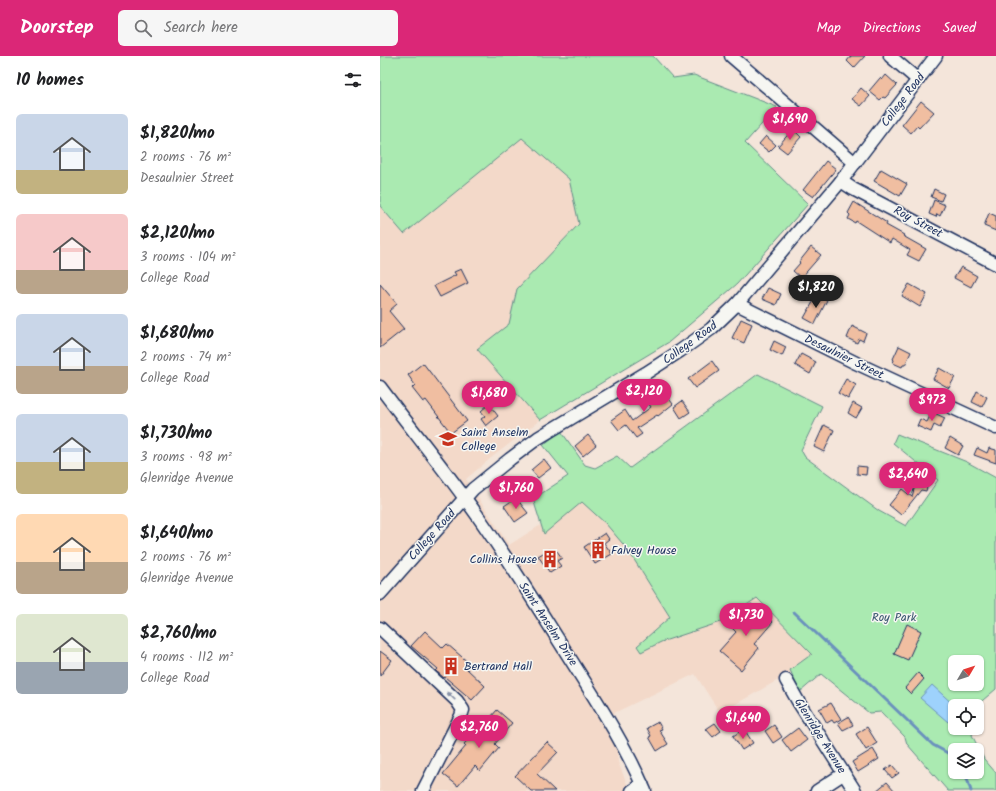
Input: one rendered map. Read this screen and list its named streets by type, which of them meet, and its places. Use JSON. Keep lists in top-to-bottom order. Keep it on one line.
{"streets":{"street":["College Road","Roy Street","Desaulnier Street","Saint Anselm Drive","Glenridge Avenue"]},"crossings":[["College Road","Roy Street"],["College Road","Desaulnier Street"],["College Road","Saint Anselm Drive"]],"parks":["Roy Park"],"places":{"school or university":["Saint Anselm College"],"building":["Falvey House","Collins House","Bertrand Hall"]},"north":"top right","page":{"header":"Doorstep","search":"Search here","nav":["Map","Directions","Saved"],"heading":"10 homes","list":[{"name":"$1,820/mo","note":"2 rooms · 76 m² · Desaulnier Street"},{"name":"$2,120/mo","note":"3 rooms · 104 m² · College Road"},{"name":"$1,680/mo","note":"2 rooms · 74 m² · College Road"},{"name":"$1,730/mo","note":"3 rooms · 98 m² · Glenridge Avenue"},{"name":"$1,640/mo","note":"2 rooms · 76 m² · Glenridge Avenue"},{"name":"$2,760/mo","note":"4 rooms · 112 m² · College Road"}],"price":["$1,690","$1,820","$2,120","$1,680","$973","$2,640","$1,760","$1,730","$1,640","$2,760"]}}
